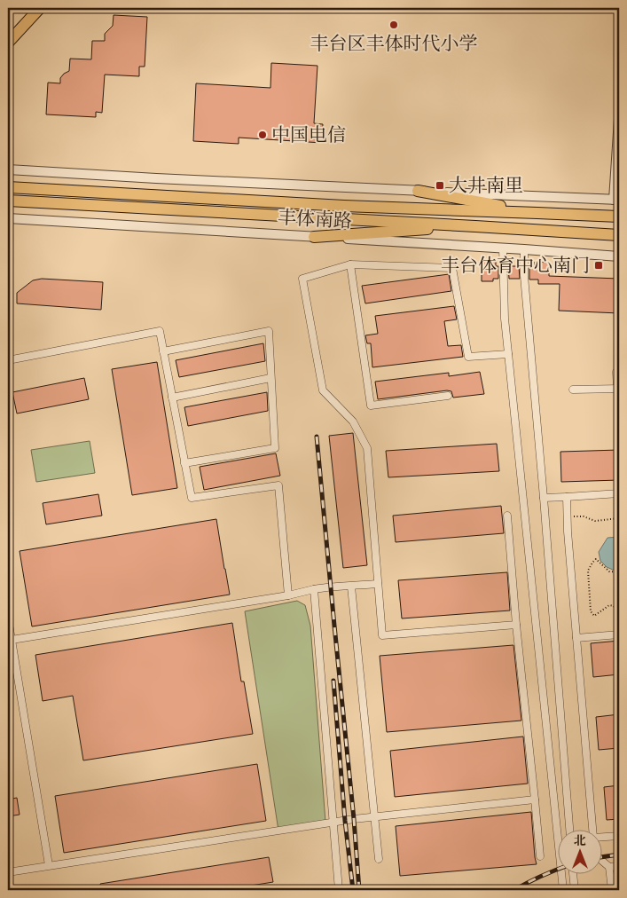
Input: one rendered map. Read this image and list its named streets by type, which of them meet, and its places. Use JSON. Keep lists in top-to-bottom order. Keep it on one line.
{"streets":{"highway":["丰体南路"]},"places":{"other":["丰台区丰体时代小学","中国电信"],"transit":["大井南里","丰台体育中心南门"]},"north":"top"}
